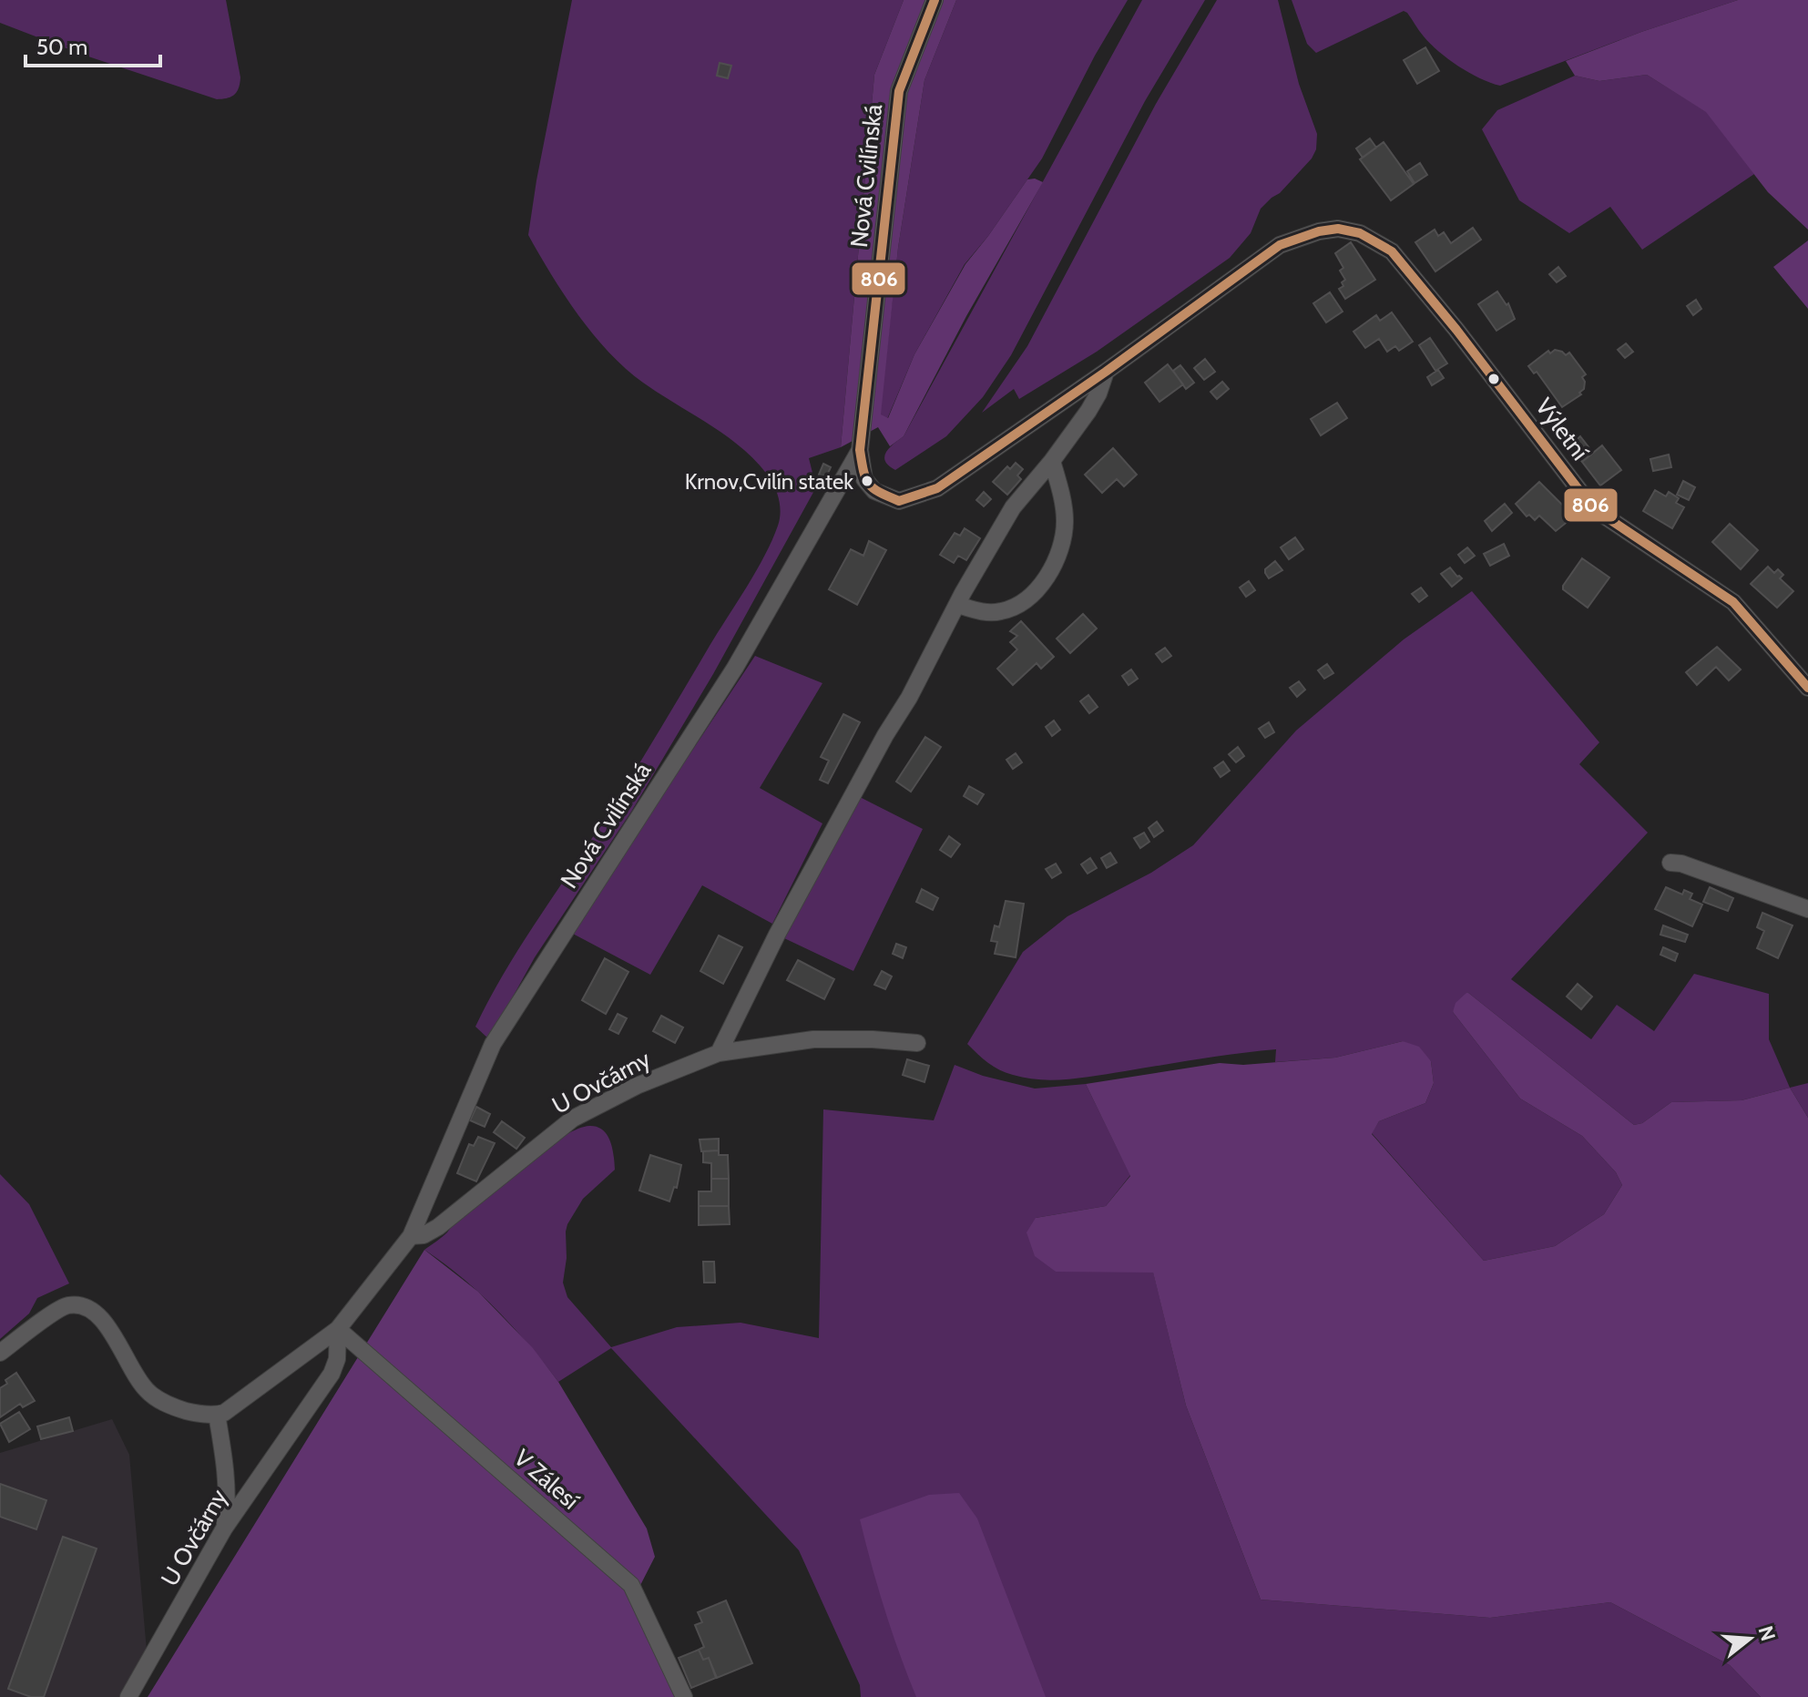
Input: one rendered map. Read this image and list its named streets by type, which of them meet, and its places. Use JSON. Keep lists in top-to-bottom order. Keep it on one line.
{"streets":{"street":["Nová Cvilínská","Výletní","U Ovčárny","V Zálesí"]},"crossings":[["Nová Cvilínská","Výletní"],["Nová Cvilínská","U Ovčárny"],["U Ovčárny","V Zálesí"]],"places":["Krnov,Cvilín statek"],"lines":["transit line 806"],"scale_bar":"50 m","north":"right"}
